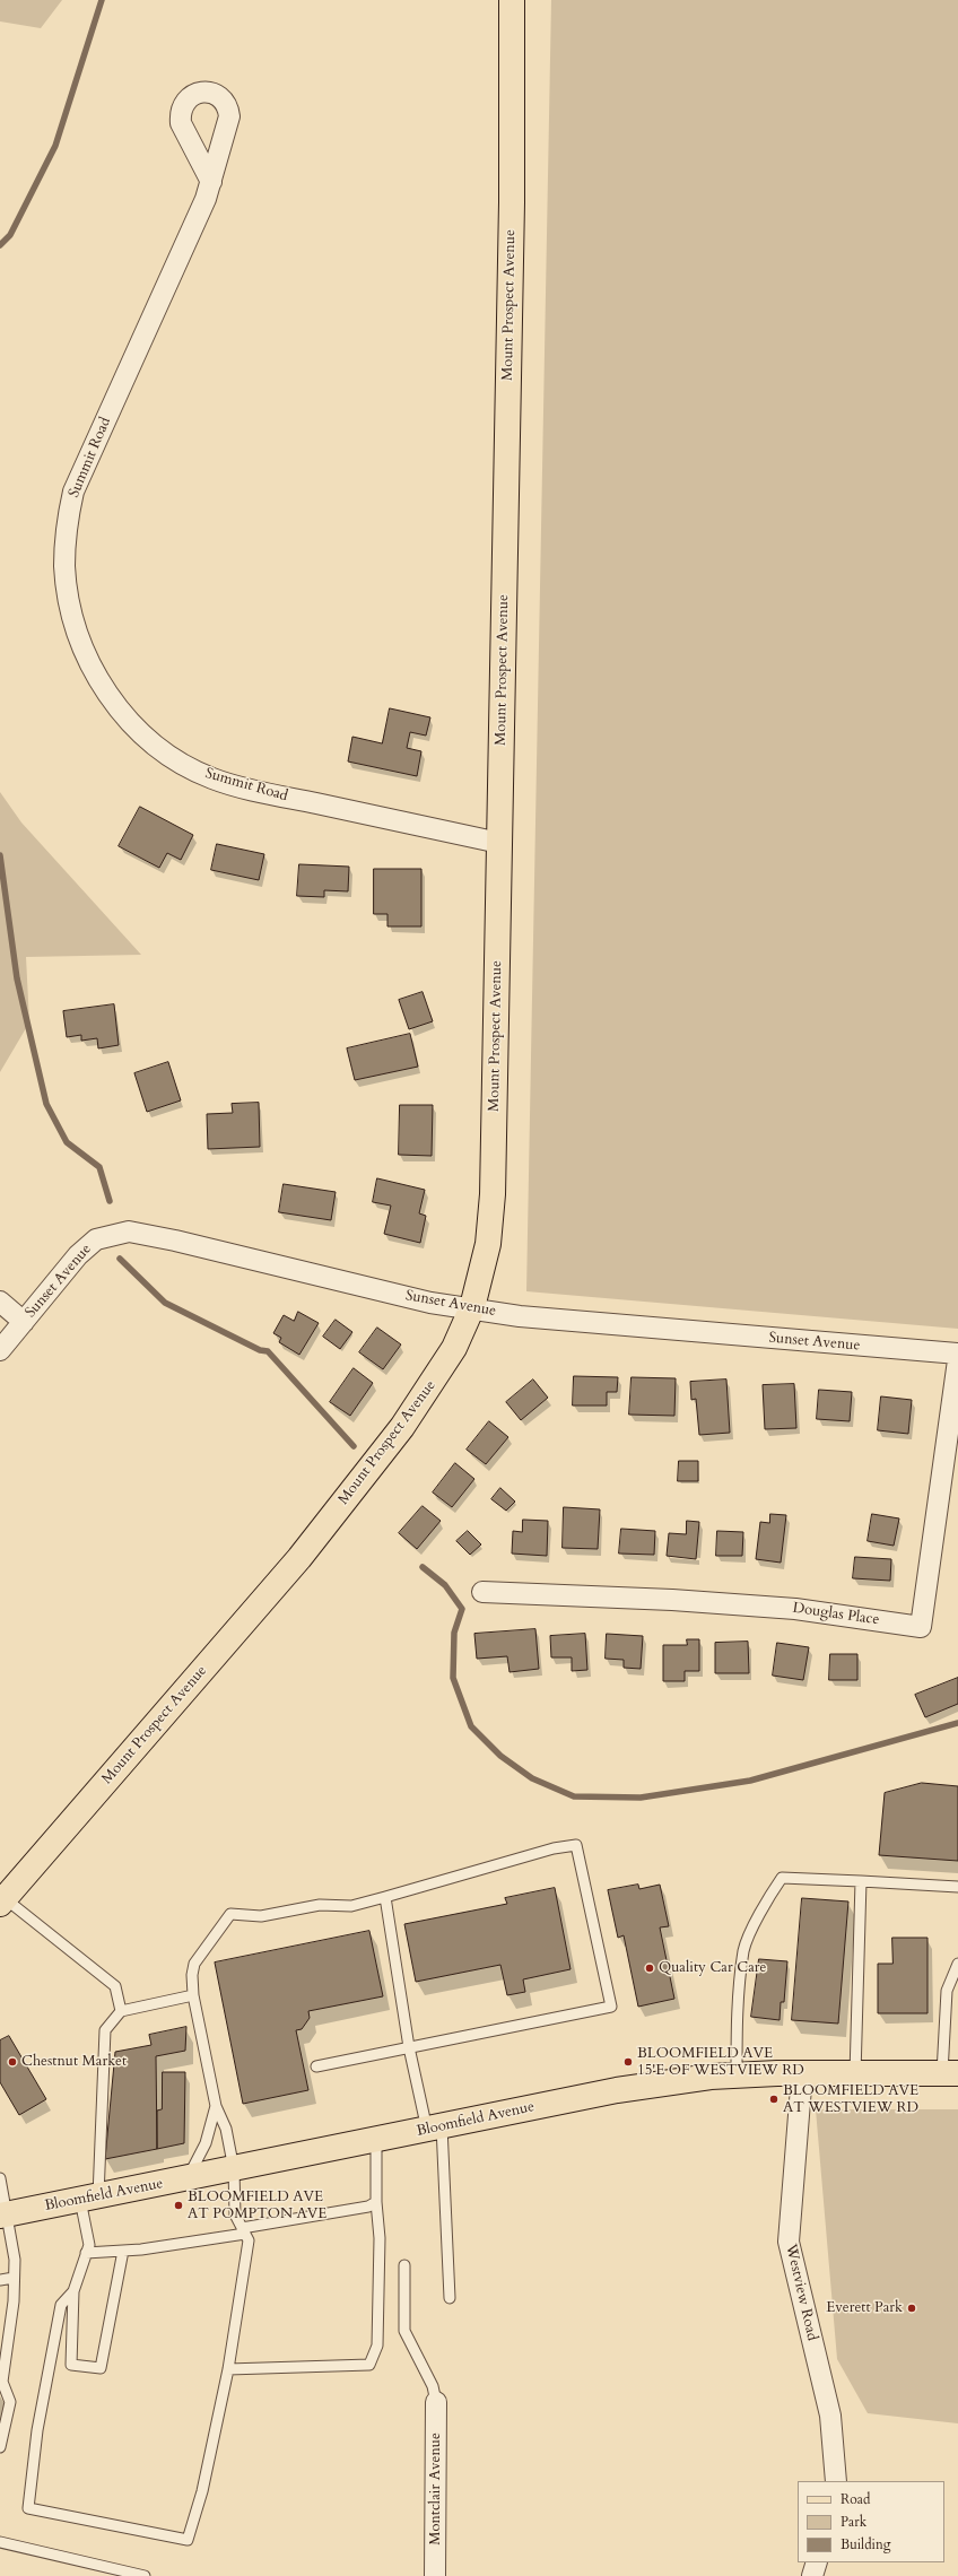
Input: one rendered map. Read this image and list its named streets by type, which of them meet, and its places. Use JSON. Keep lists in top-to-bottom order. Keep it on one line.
{"streets":{"main road":["Mount Prospect Avenue","Bloomfield Avenue"],"street":["Summit Road","Sunset Avenue","Douglas Place","Westview Road","Montclair Avenue"]},"crossings":[["Mount Prospect Avenue","Summit Road"],["Mount Prospect Avenue","Sunset Avenue"],["Bloomfield Avenue","Westview Road"]],"places":["Quality Car Care","Chestnut Market","BLOOMFIELD AVE 15'E OF WESTVIEW RD","BLOOMFIELD AVE AT WESTVIEW RD","BLOOMFIELD AVE AT POMPTON AVE","Everett Park"],"legend":["Road","Park","Building"]}
